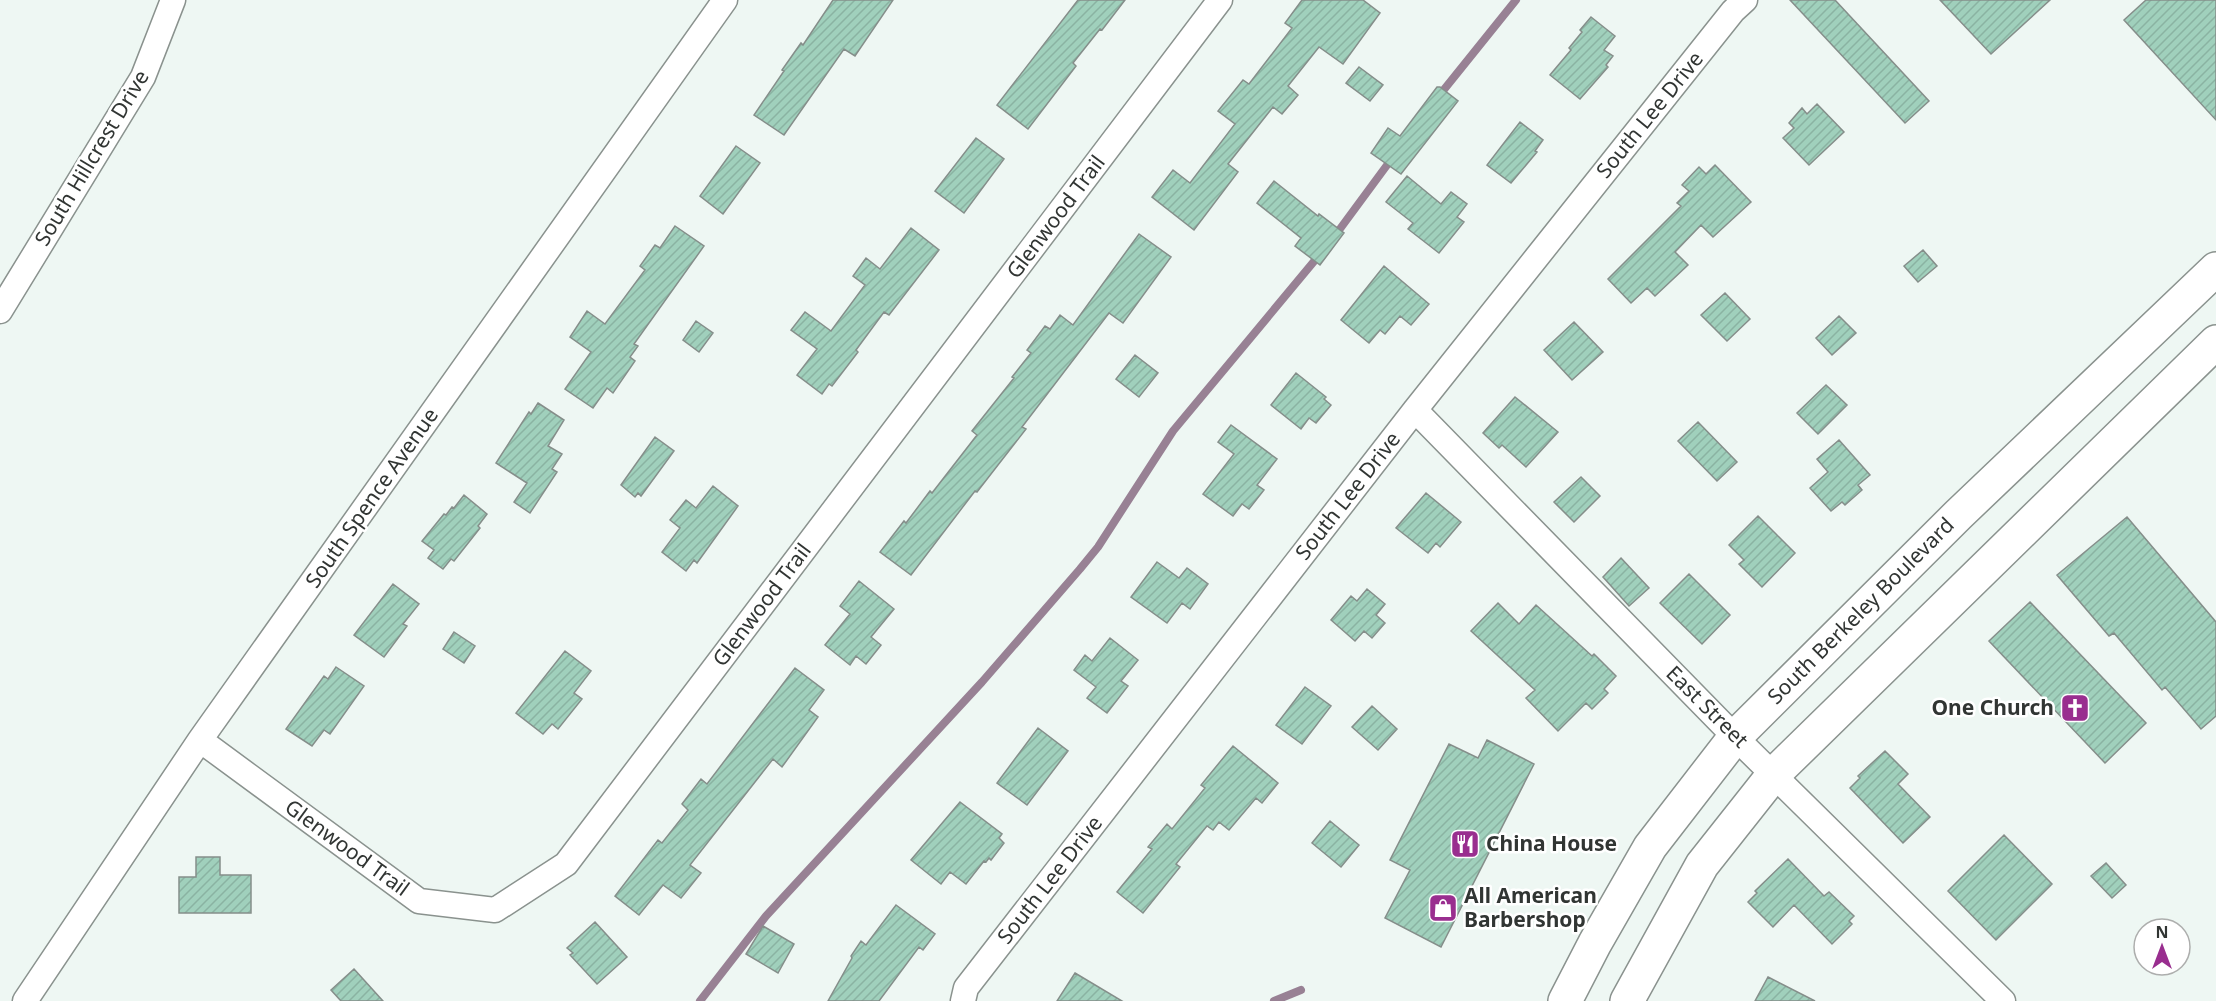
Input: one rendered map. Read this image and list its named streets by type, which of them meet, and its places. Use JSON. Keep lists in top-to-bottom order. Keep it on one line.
{"streets":{"street":["South Lee Drive","South Hillcrest Drive","Glenwood Trail","South Spence Avenue","South Berkeley Boulevard","East Street"]},"crossings":[["South Lee Drive","East Street"],["Glenwood Trail","South Spence Avenue"],["South Berkeley Boulevard","East Street"]],"places":{"church":["One Church"],"restaurant":["China House"],"shop":["All American Barbershop"]},"north":"top"}
